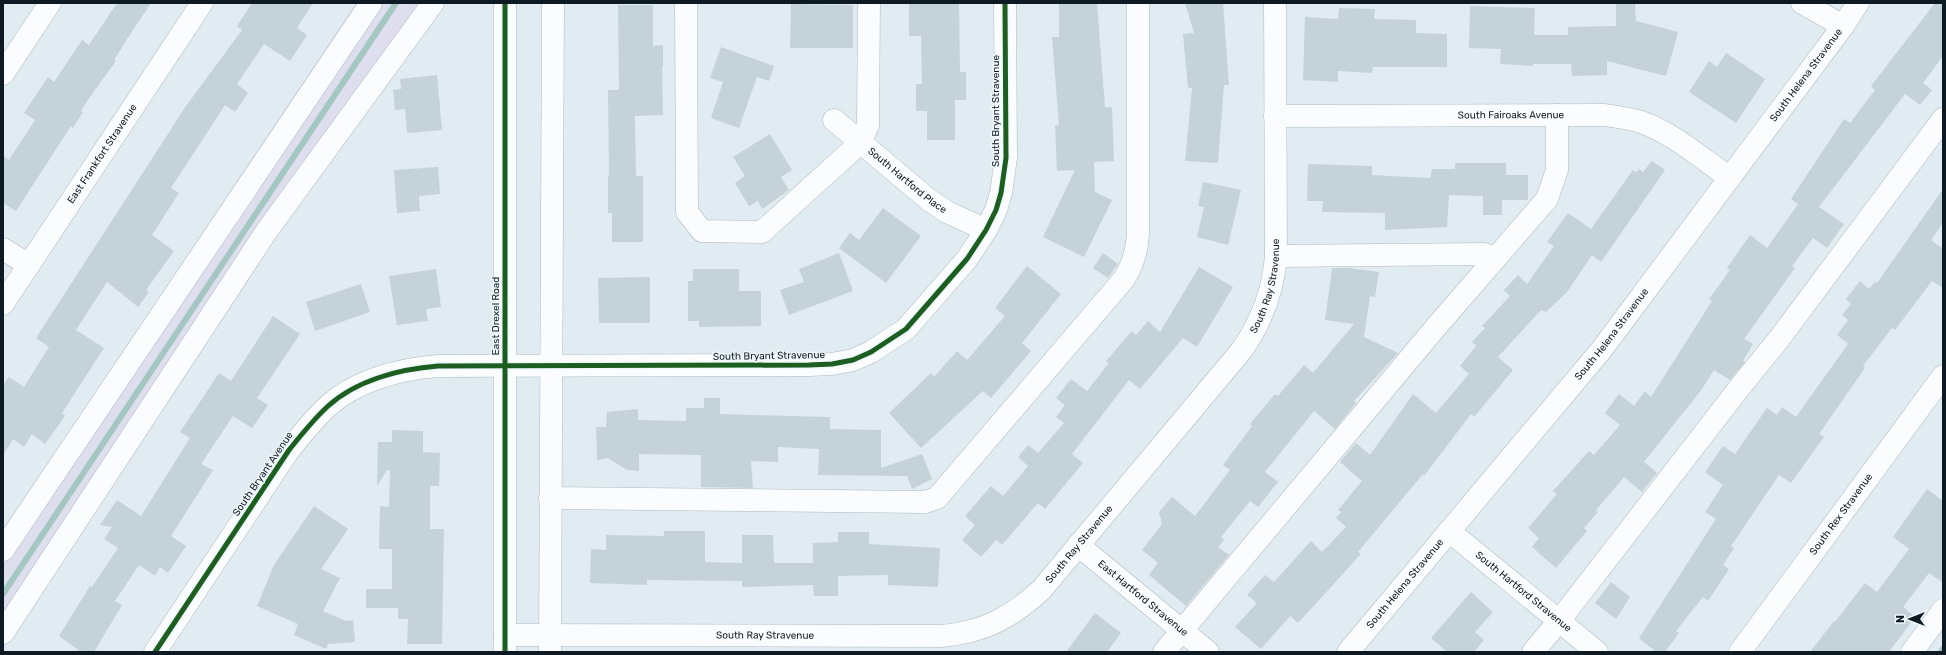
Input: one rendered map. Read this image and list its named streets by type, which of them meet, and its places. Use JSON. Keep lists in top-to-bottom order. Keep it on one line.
{"streets":{"street":["South Helena Stravenue","South Bryant Stravenue","South Fairoaks Avenue","East Frankfort Stravenue","South Hartford Place","South Ray Stravenue","East Drexel Road","South Bryant Avenue","South Rex Stravenue","South Hartford Stravenue","East Hartford Stravenue"]},"crossings":[["South Helena Stravenue","South Fairoaks Avenue"],["South Helena Stravenue","South Hartford Stravenue"],["South Bryant Stravenue","South Hartford Place"],["South Bryant Stravenue","East Drexel Road"],["South Bryant Stravenue","South Bryant Avenue"],["South Fairoaks Avenue","South Ray Stravenue"],["South Ray Stravenue","East Drexel Road"],["South Ray Stravenue","East Hartford Stravenue"],["East Drexel Road","South Bryant Avenue"]],"north":"left"}
